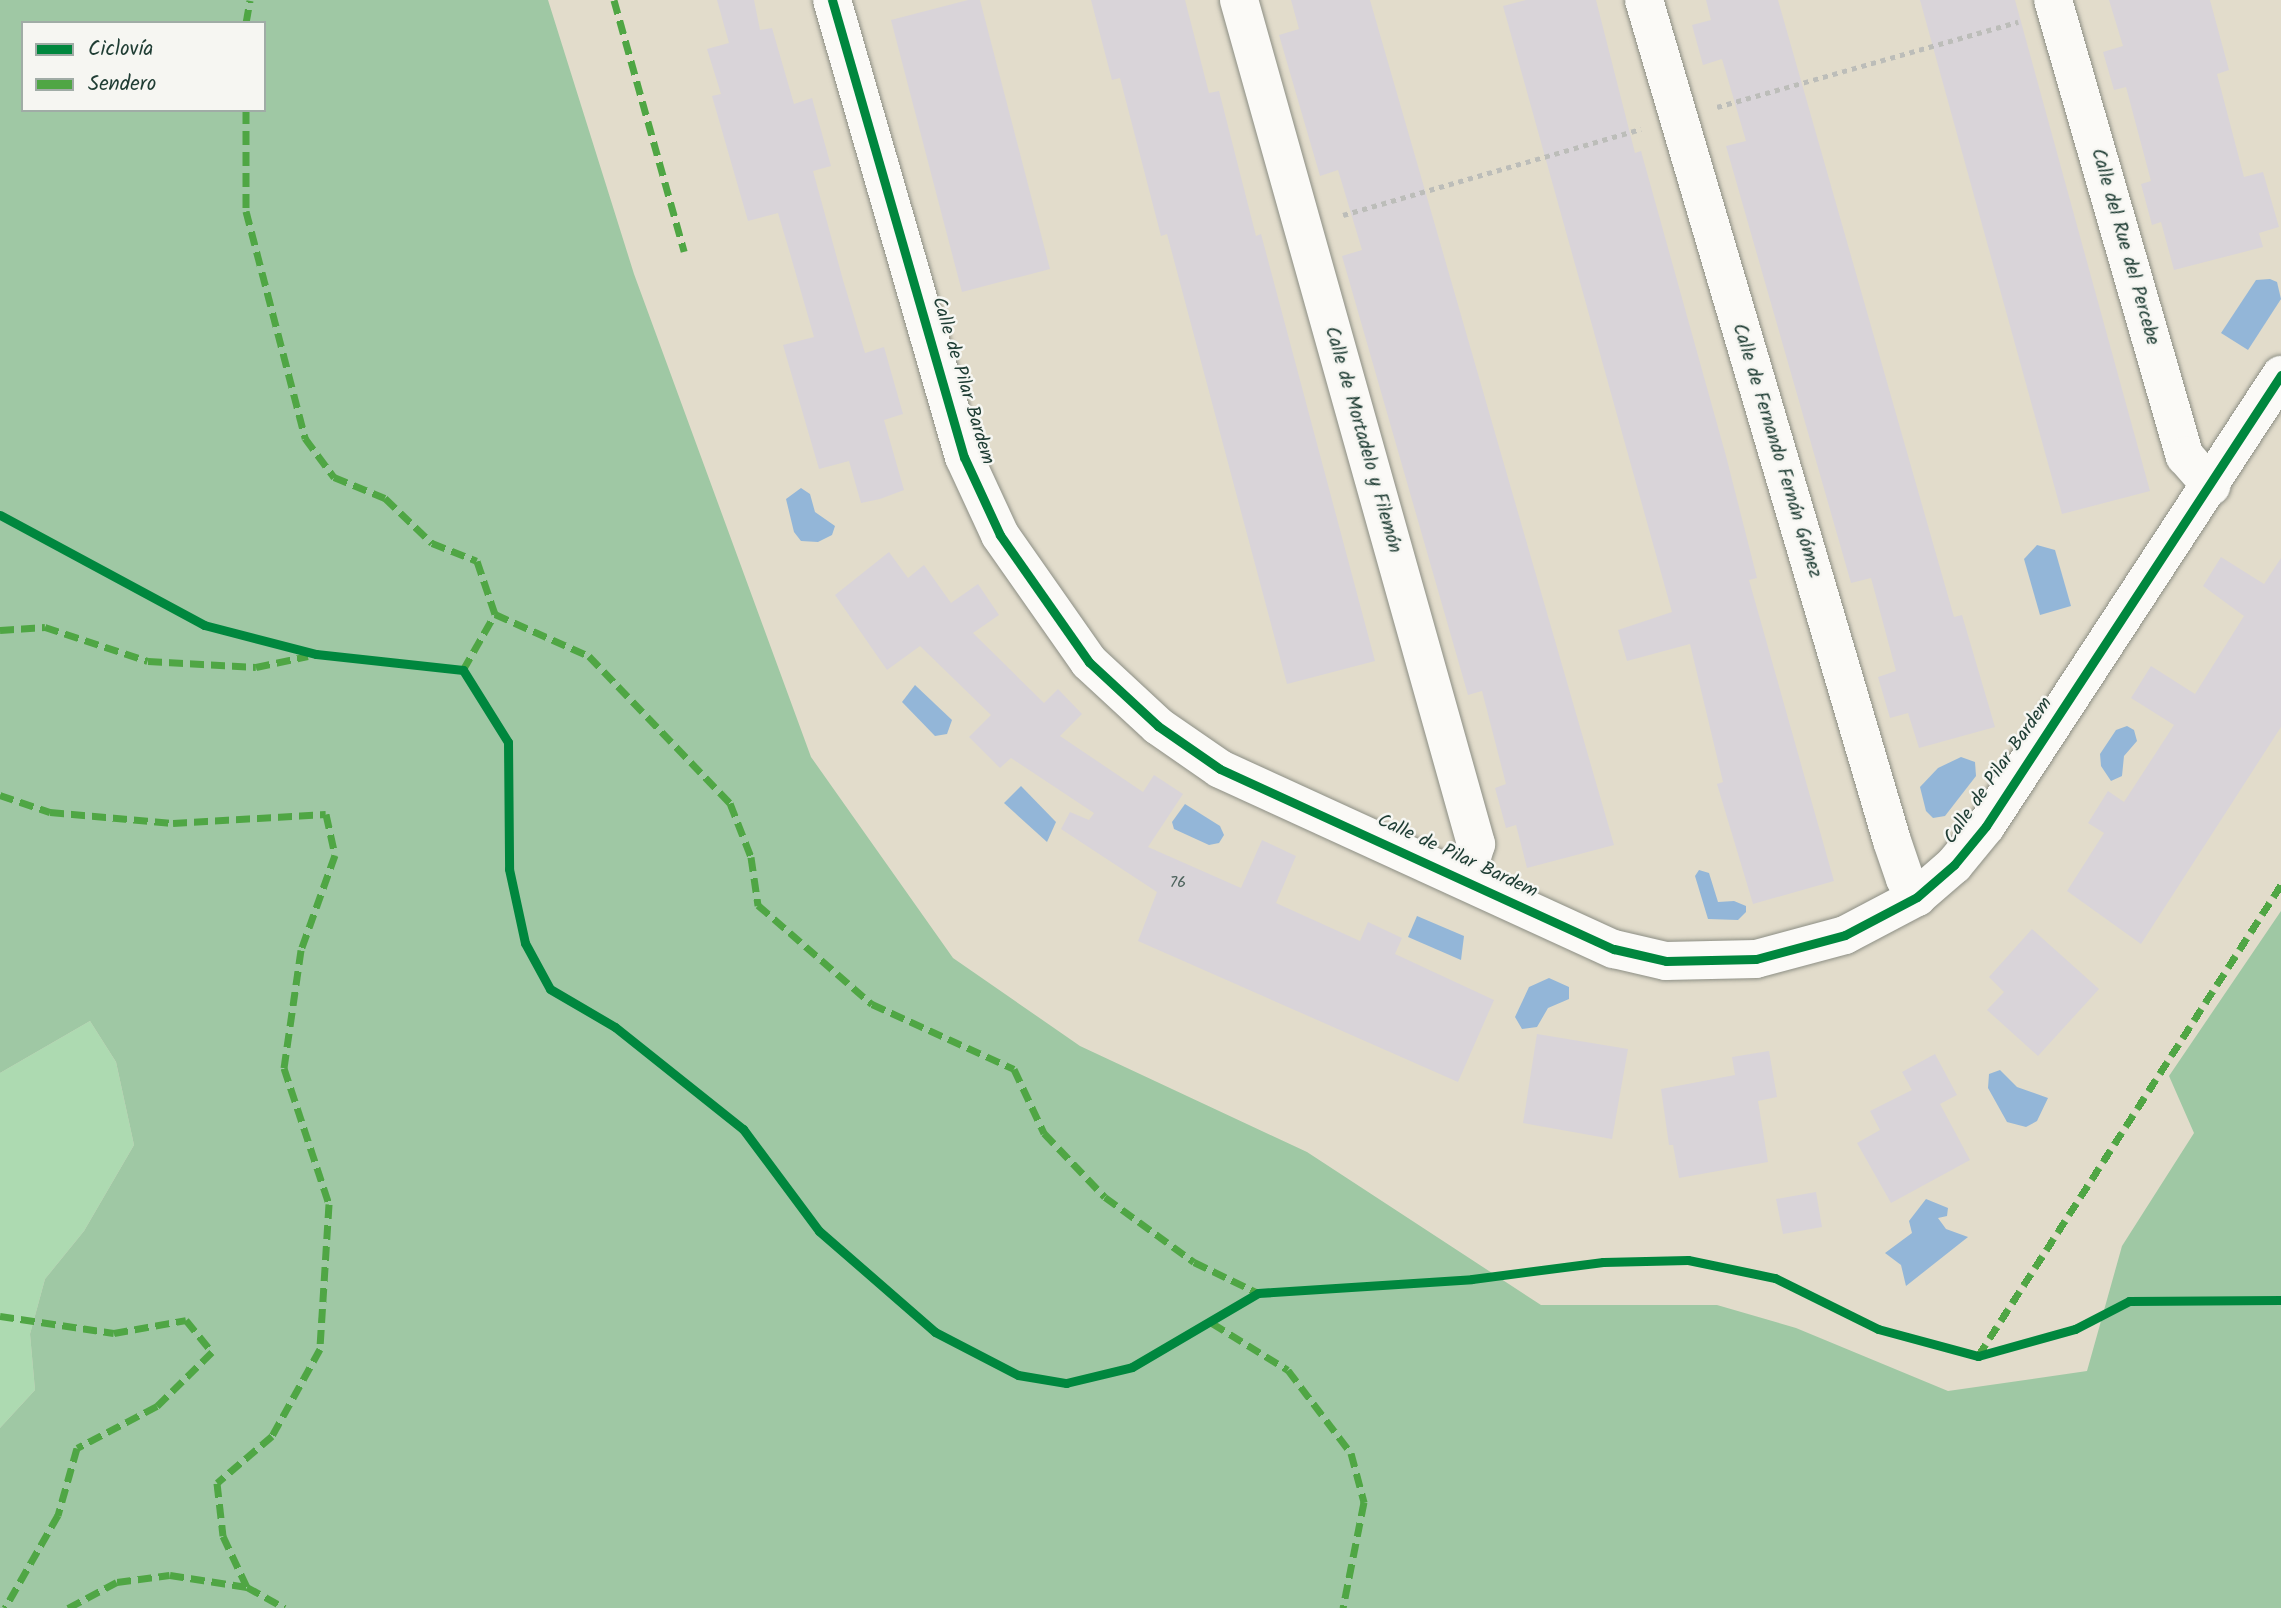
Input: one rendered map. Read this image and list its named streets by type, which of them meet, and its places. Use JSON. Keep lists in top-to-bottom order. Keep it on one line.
{"streets":{"street":["Calle del Rue del Percebe","Calle de Pilar Bardem","Calle de Mortadelo y Filemón","Calle de Fernando Fernán Gómez"]},"crossings":[["Calle del Rue del Percebe","Calle de Pilar Bardem"],["Calle de Pilar Bardem","Calle de Mortadelo y Filemón"],["Calle de Pilar Bardem","Calle de Fernando Fernán Gómez"]],"house_numbers":["76"],"legend":["Ciclovía","Sendero"]}
